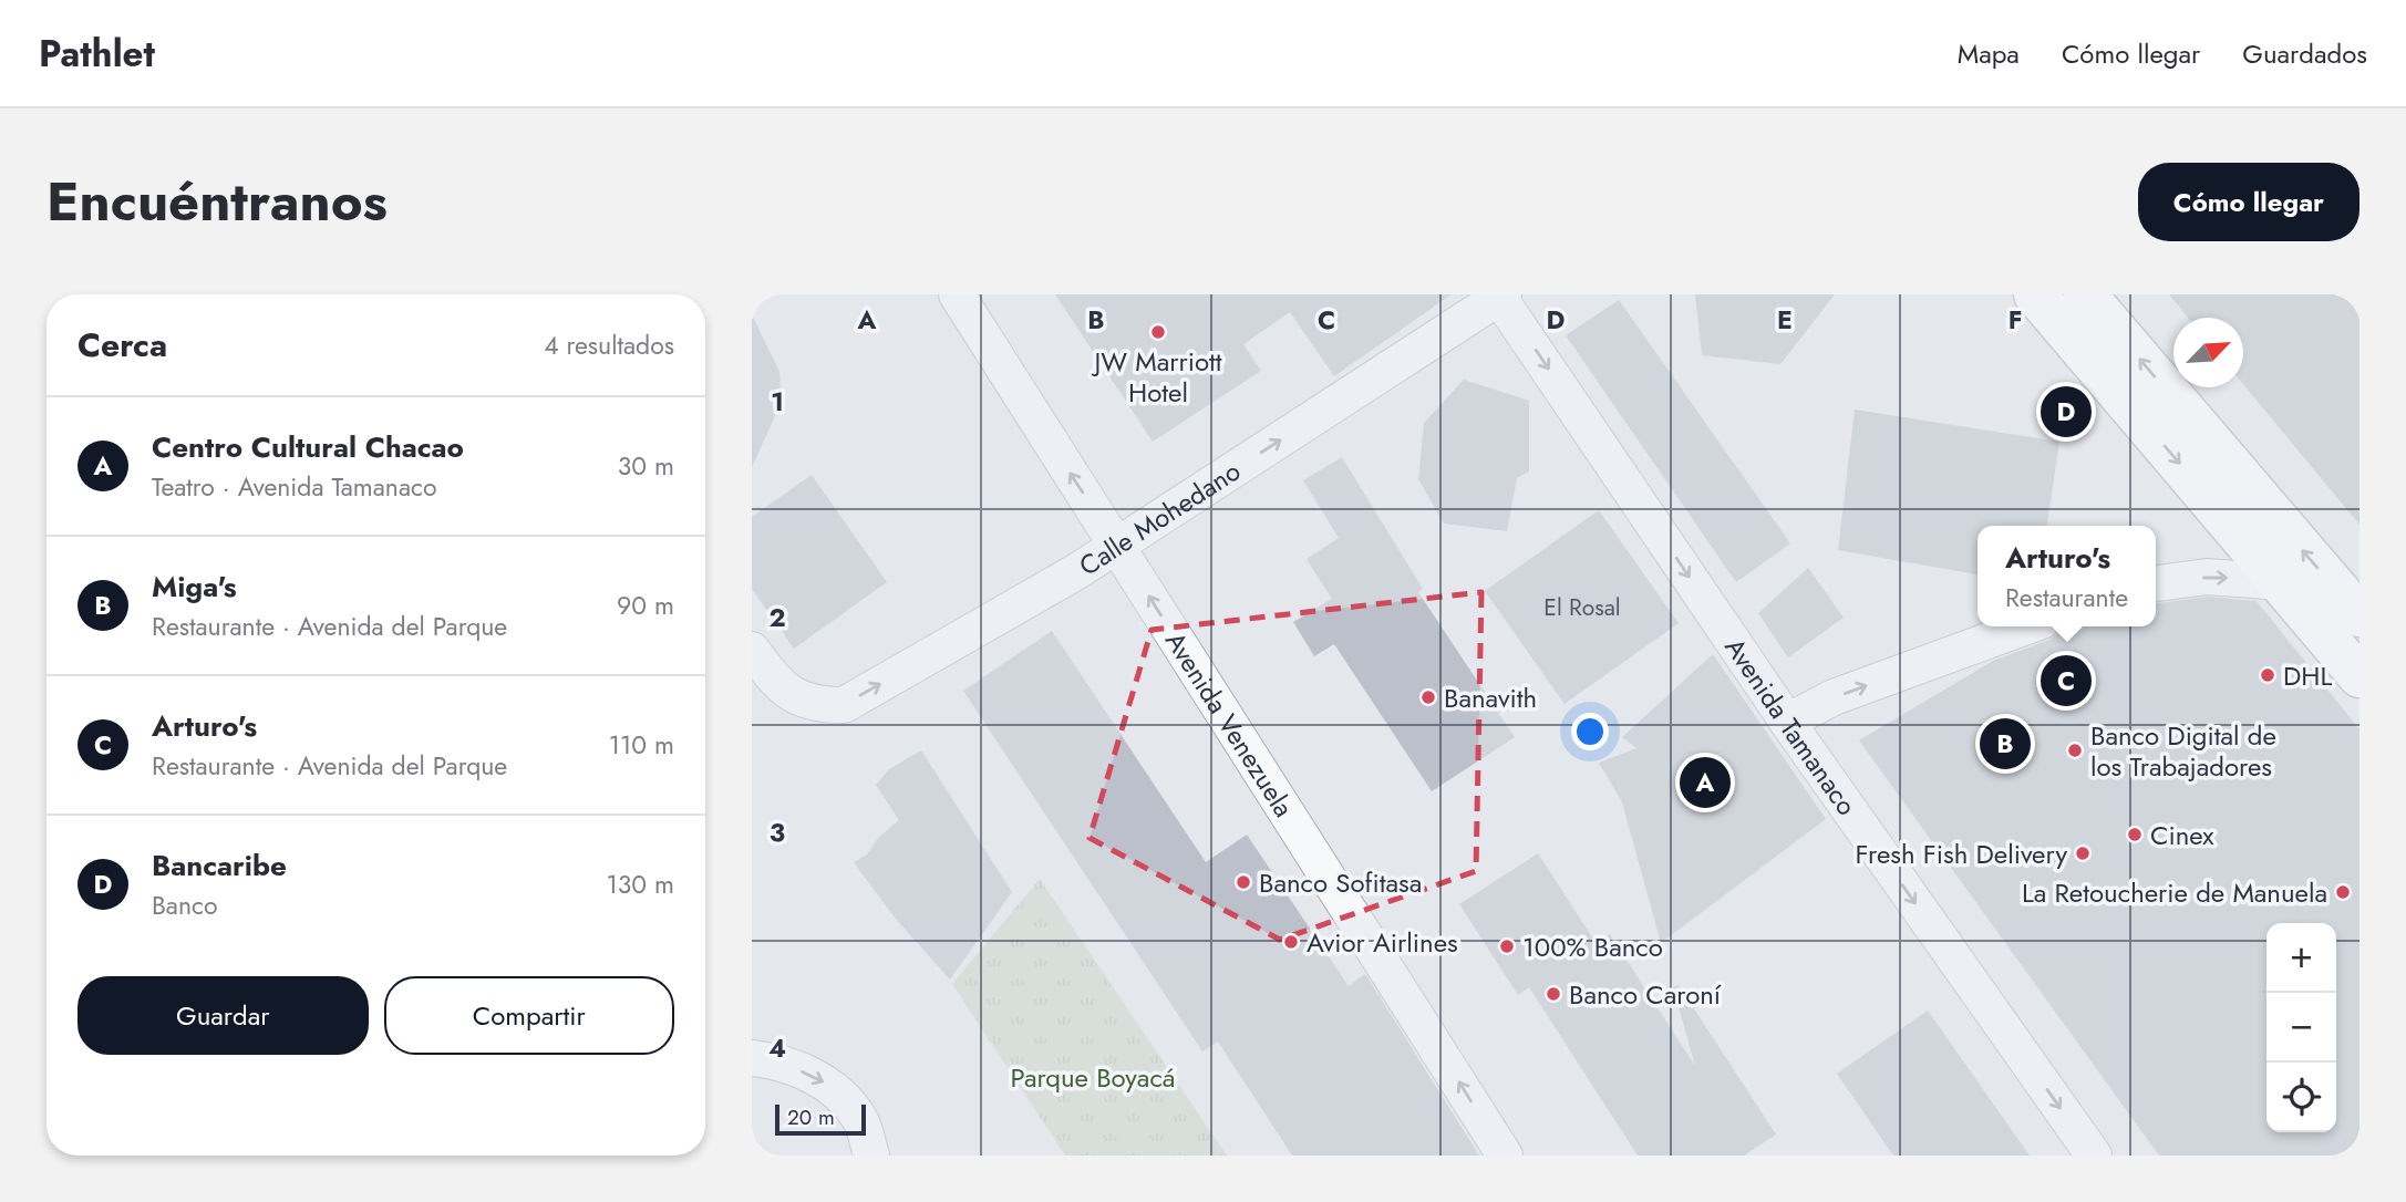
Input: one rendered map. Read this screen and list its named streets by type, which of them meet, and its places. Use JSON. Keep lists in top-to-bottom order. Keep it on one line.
{"streets":{"street":["Calle Mohedano","Avenida Venezuela","Avenida Tamanaco"]},"crossings":[["Calle Mohedano","Avenida Venezuela"],["Calle Mohedano","Avenida Tamanaco"]],"one_way":["Calle Mohedano","Avenida Venezuela","Avenida Tamanaco"],"parks":["Parque Boyacá"],"places":["JW Marriott Hotel","DHL","Banavith","Banco Digital de los Trabajadores","Cinex","Fresh Fish Delivery","Banco Sofitasa","La Retoucherie de Manuela","Avior Airlines","100% Banco","Banco Caroní"],"house_numbers":["El Rosal"],"scale_bar":"20 m","north":"top right","page":{"header":"Pathlet","nav":["Mapa","Cómo llegar","Guardados"],"title":"Encuéntranos","buttons":["Cómo llegar",["Guardar","Compartir"]],"heading":["Cerca","4 resultados"],"pins":["D","C","B","A"],"list":[{"mark":"A","name":"Centro Cultural Chacao","note":"Teatro · Avenida Tamanaco","value":"30 m"},{"mark":"B","name":"Miga's","note":"Restaurante · Avenida del Parque","value":"90 m"},{"mark":"C","name":"Arturo's","note":"Restaurante · Avenida del Parque","value":"110 m"},{"mark":"D","name":"Bancaribe","note":"Banco","value":"130 m"}],"popup":["Arturo's","Restaurante"],"map_buttons":["+","−"],"scale":"20 m"},"grid":{"columns":["A","B","C","D","E","F"],"rows":["1","2","3","4"]}}
